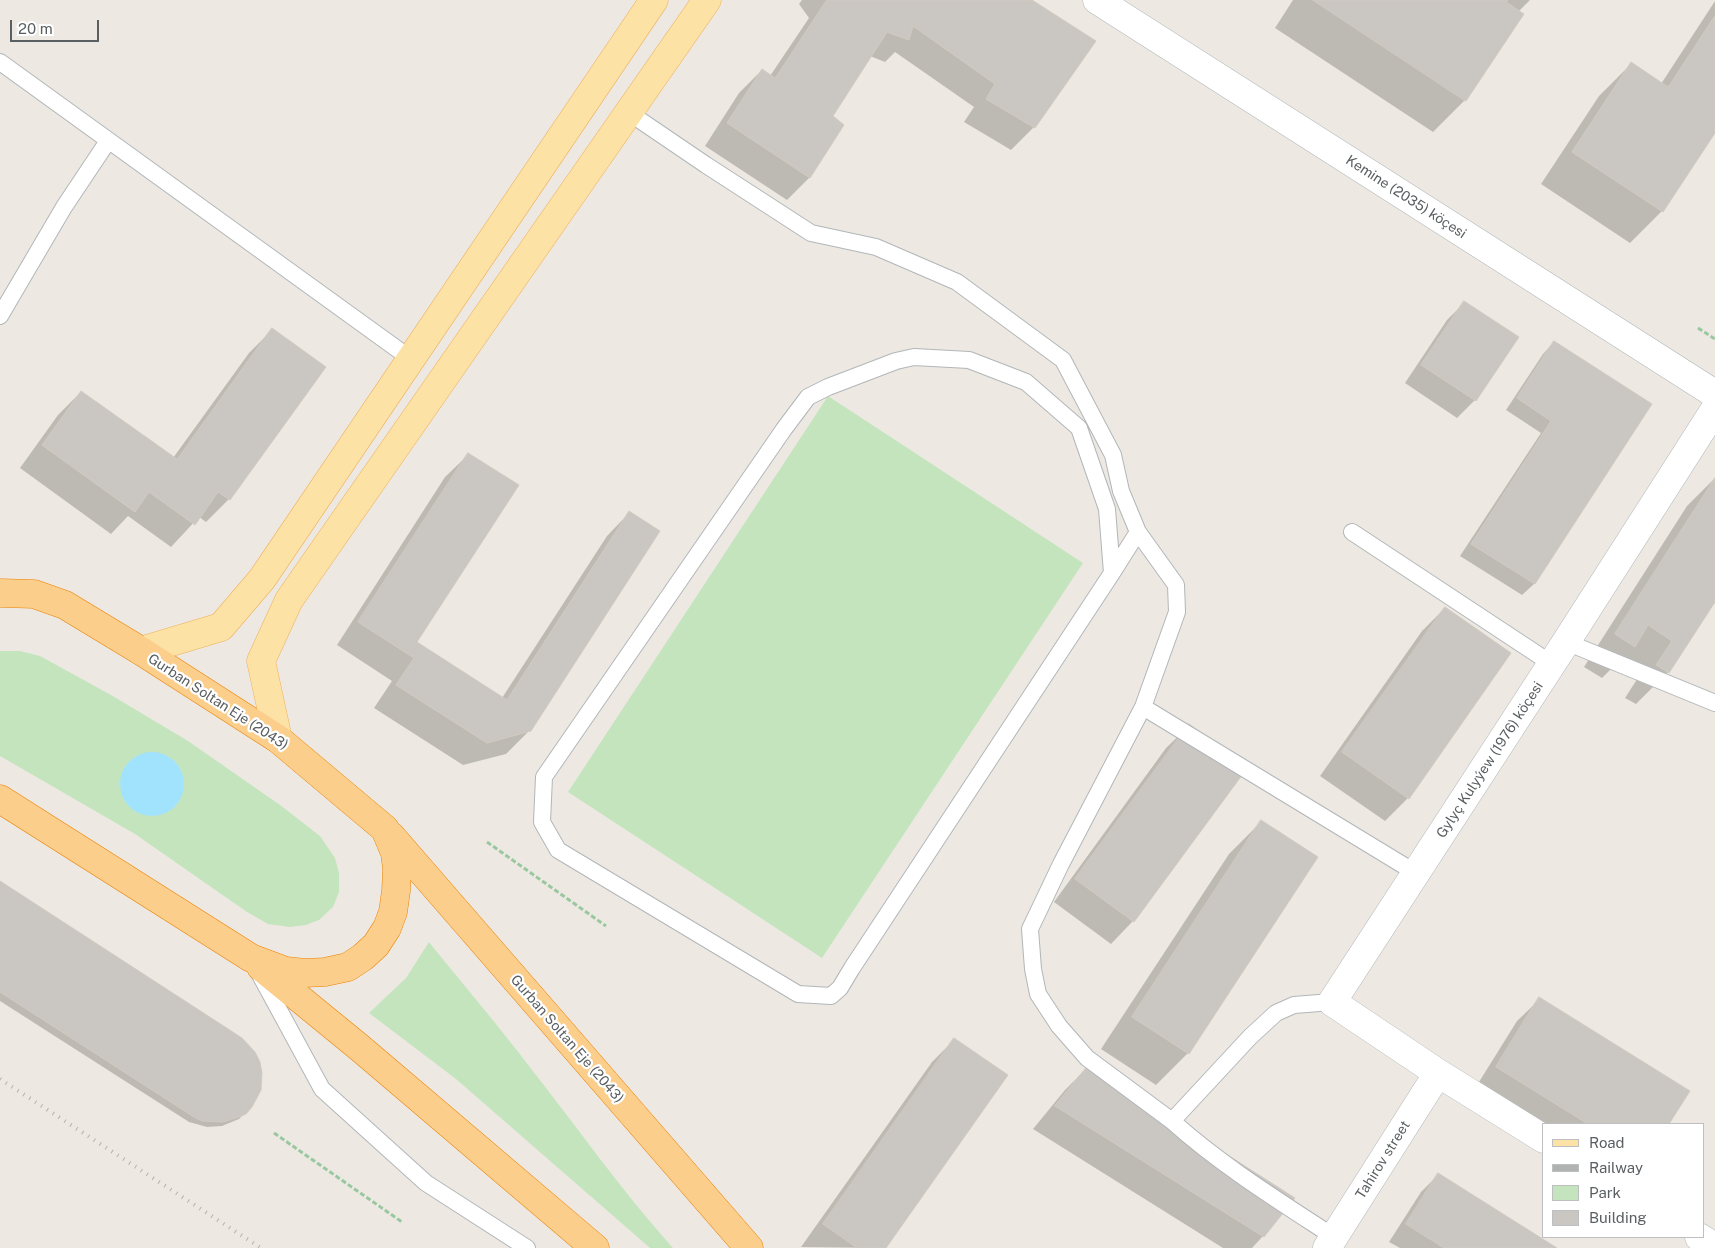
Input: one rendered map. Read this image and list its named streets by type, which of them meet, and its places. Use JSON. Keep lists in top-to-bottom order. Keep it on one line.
{"streets":{"highway":["Gurban Soltan Eje (2043)"],"street":["Kemine (2035) köçesi","Gylyç Kulyýew (1976) köçesi","Tahirov street"]},"legend":["Road","Railway","Park","Building"],"scale_bar":"20 m"}
